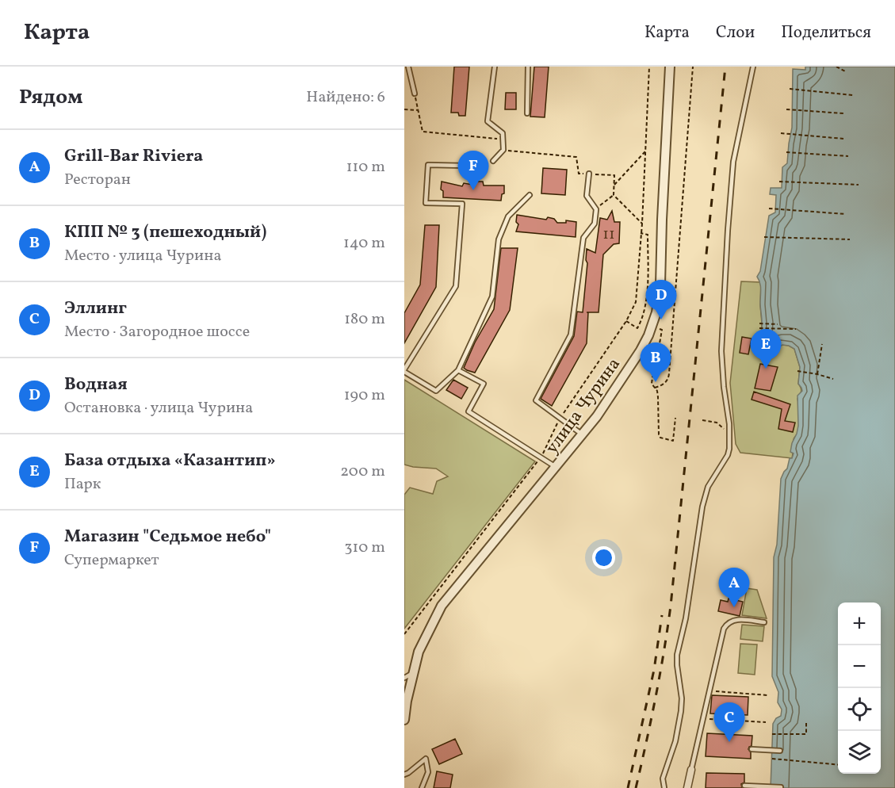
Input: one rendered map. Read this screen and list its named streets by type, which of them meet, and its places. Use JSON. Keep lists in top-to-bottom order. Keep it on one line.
{"streets":{"street":["улица Чурина"]},"house_numbers":["11"],"page":{"header":"Карта","nav":["Карта","Слои","Поделиться"],"heading":["Рядом","Найдено: 6"],"list":[{"mark":"A","name":"Grill-Bar Riviera","note":"Ресторан","value":"110 m"},{"mark":"B","name":"КПП № 3 (пешеходный)","note":"Место · улица Чурина","value":"140 m"},{"mark":"C","name":"Эллинг","note":"Место · Загородное шоссе","value":"180 m"},{"mark":"D","name":"Водная","note":"Остановка · улица Чурина","value":"190 m"},{"mark":"E","name":"База отдыха «Казантип»","note":"Парк","value":"200 m"},{"mark":"F","name":"Магазин \"Седьмое небо\"","note":"Супермаркет","value":"310 m"}],"pins":["F","D","E","B","A","C"],"map_buttons":["+","−"]}}
